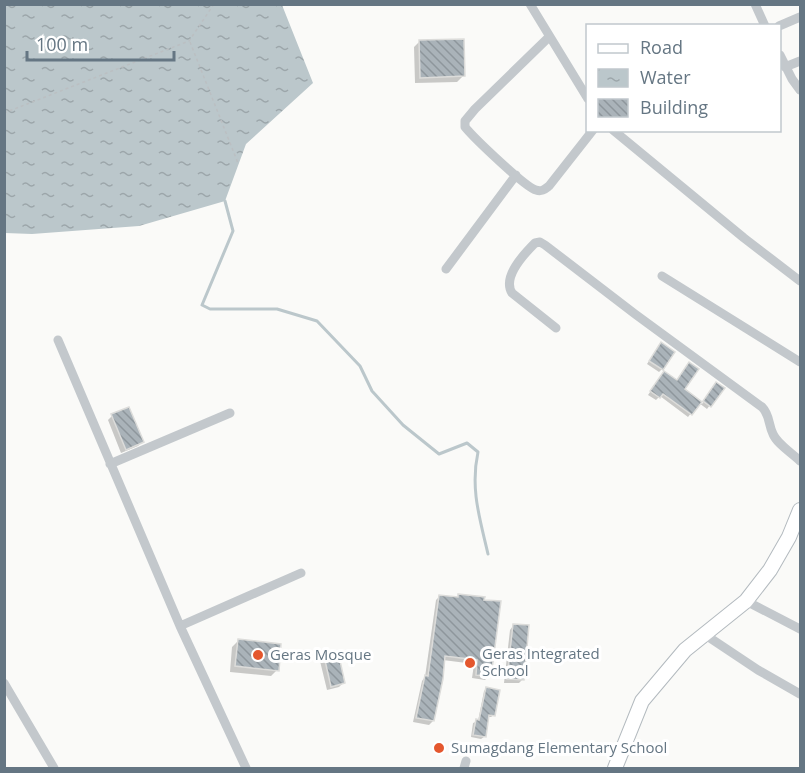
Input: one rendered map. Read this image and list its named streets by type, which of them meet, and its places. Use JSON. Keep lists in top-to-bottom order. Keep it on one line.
{"places":["Geras Mosque","Geras Integrated School","Sumagdang Elementary School"],"legend":["Road","Water","Building"],"scale_bar":"100 m"}
